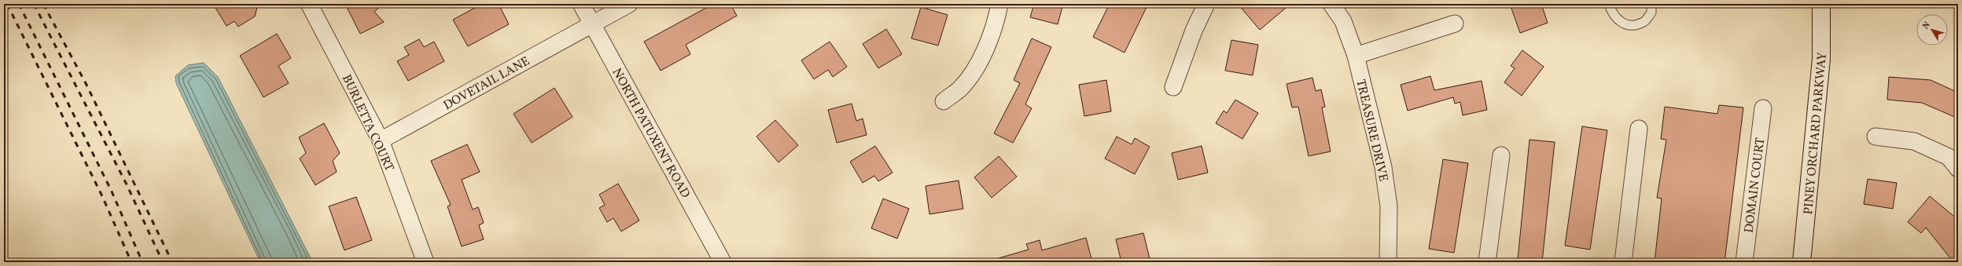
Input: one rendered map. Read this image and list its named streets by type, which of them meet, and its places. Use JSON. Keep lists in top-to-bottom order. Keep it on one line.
{"streets":{"main road":["PINEY ORCHARD PARKWAY"],"street":["DOVETAIL LANE","BURLETTA COURT","TREASURE DRIVE","NORTH PATUXENT ROAD","DOMAIN COURT"]},"crossings":[["DOVETAIL LANE","BURLETTA COURT"],["DOVETAIL LANE","NORTH PATUXENT ROAD"]],"north":"top left"}
